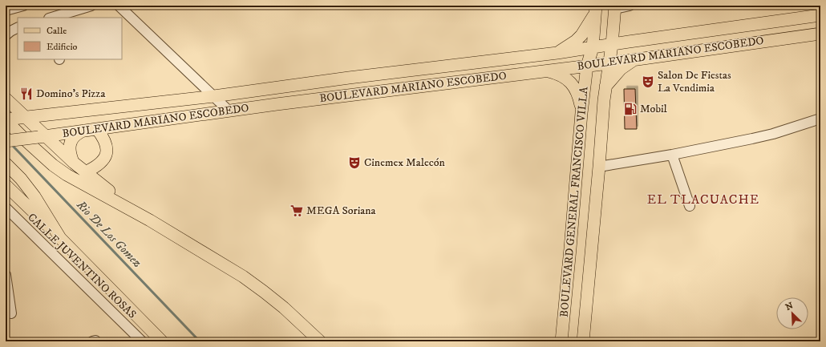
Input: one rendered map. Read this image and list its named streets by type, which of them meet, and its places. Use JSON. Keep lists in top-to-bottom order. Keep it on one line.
{"streets":{"main road":["BOULEVARD MARIANO ESCOBEDO","BOULEVARD GENERAL FRANCISCO VILLA"],"street":["CALLE JUVENTINO ROSAS"]},"crossings":[["BOULEVARD MARIANO ESCOBEDO","BOULEVARD GENERAL FRANCISCO VILLA"]],"districts":["EL TLACUACHE"],"water":["Rio De Los Gomez"],"places":{"theatre":["Salon De Fiestas La Vendimia","Cinemex Malecón"],"restaurant":["Domino's Pizza"],"fuel station":["Mobil"],"supermarket":["MEGA Soriana"]},"legend":["Calle","Edificio"],"north":"top left"}
